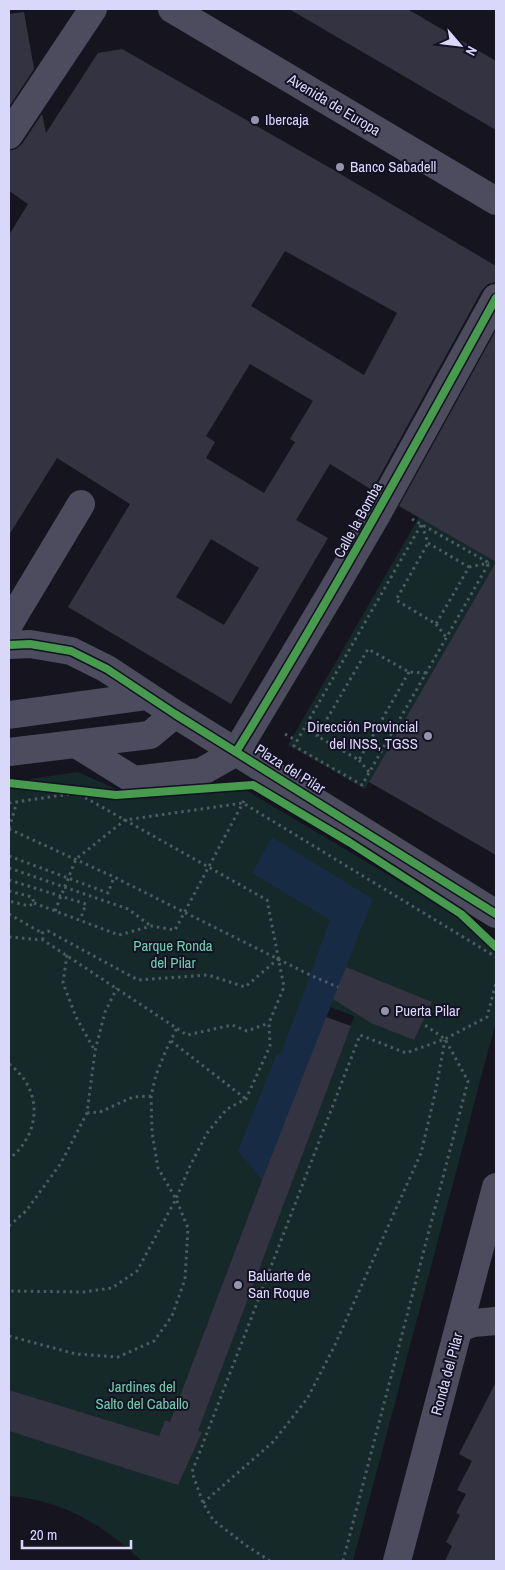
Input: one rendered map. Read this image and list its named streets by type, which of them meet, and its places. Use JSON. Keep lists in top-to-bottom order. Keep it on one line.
{"streets":{"street":["Avenida de Europa","Calle la Bomba","Plaza del Pilar","Ronda del Pilar"]},"crossings":[["Calle la Bomba","Plaza del Pilar"]],"parks":["Parque Ronda del Pilar","Jardines del Salto del Caballo"],"places":["Ibercaja","Banco Sabadell","Dirección Provincial del INSS, TGSS","Puerta Pilar","Baluarte de San Roque"],"scale_bar":"20 m","north":"bottom right"}
